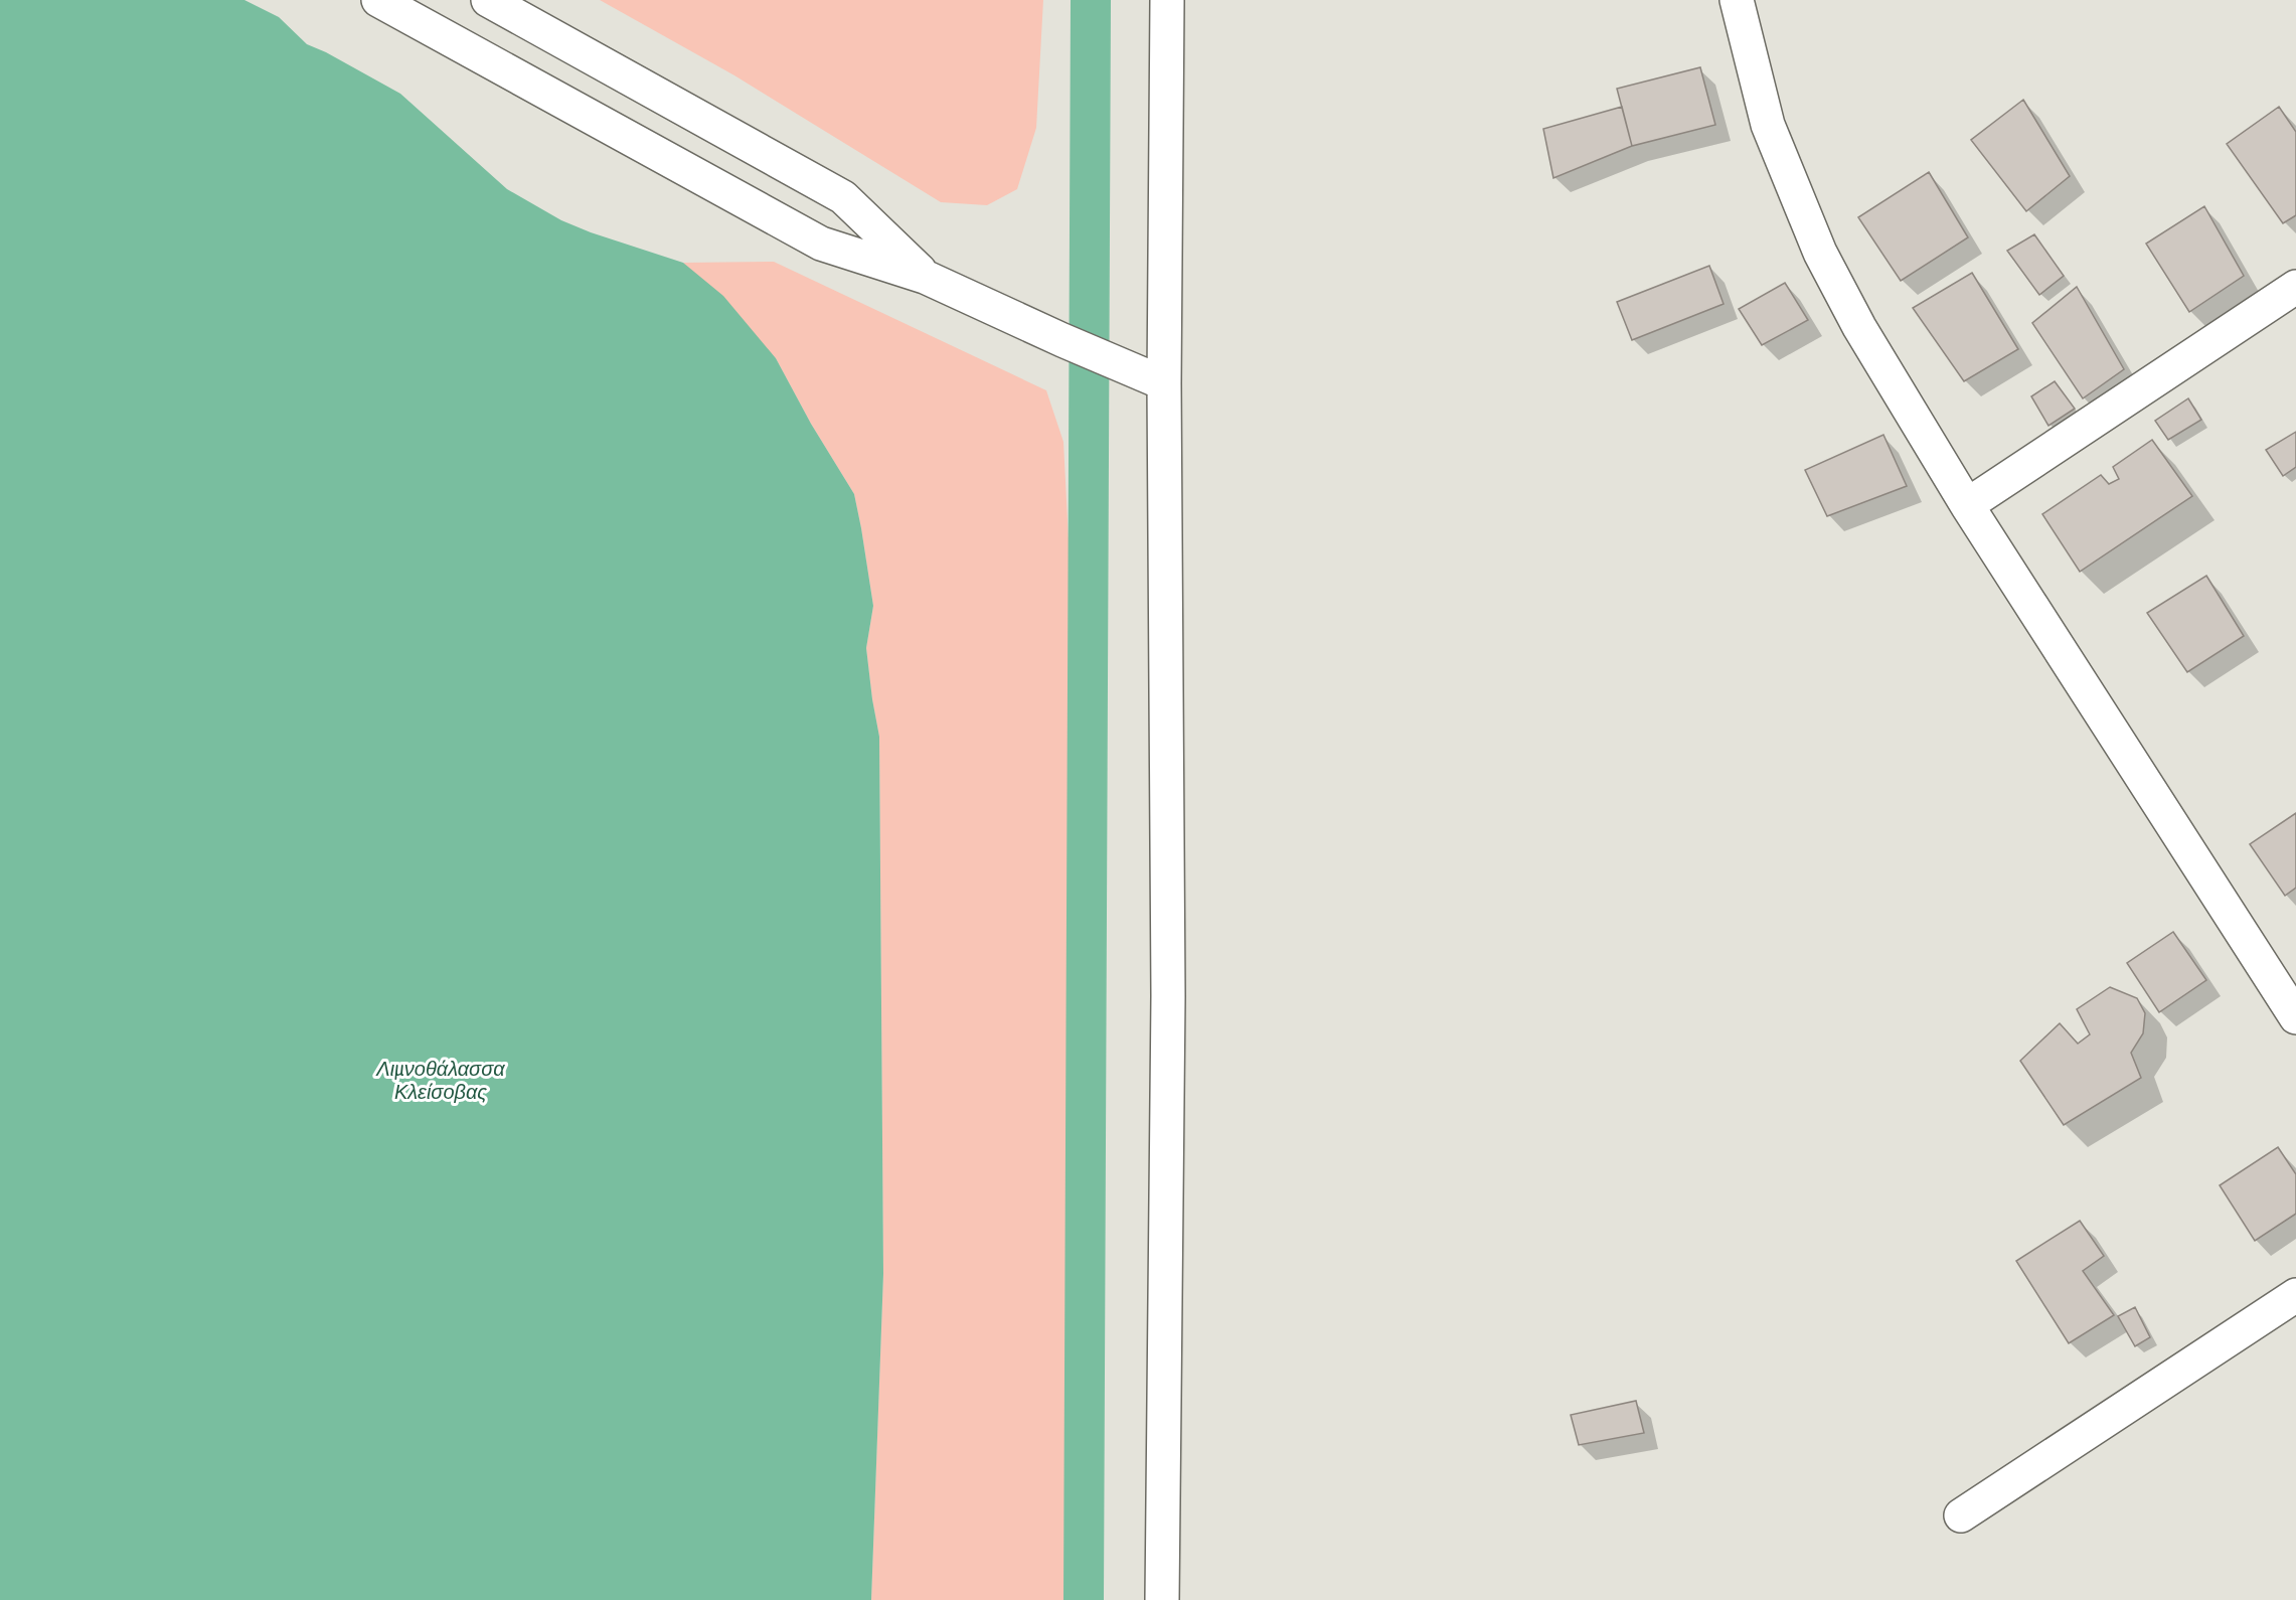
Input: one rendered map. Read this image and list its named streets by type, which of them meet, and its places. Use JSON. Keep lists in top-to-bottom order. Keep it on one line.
{"water":["Λιμνοθάλασσα Κλείσοβας"]}
